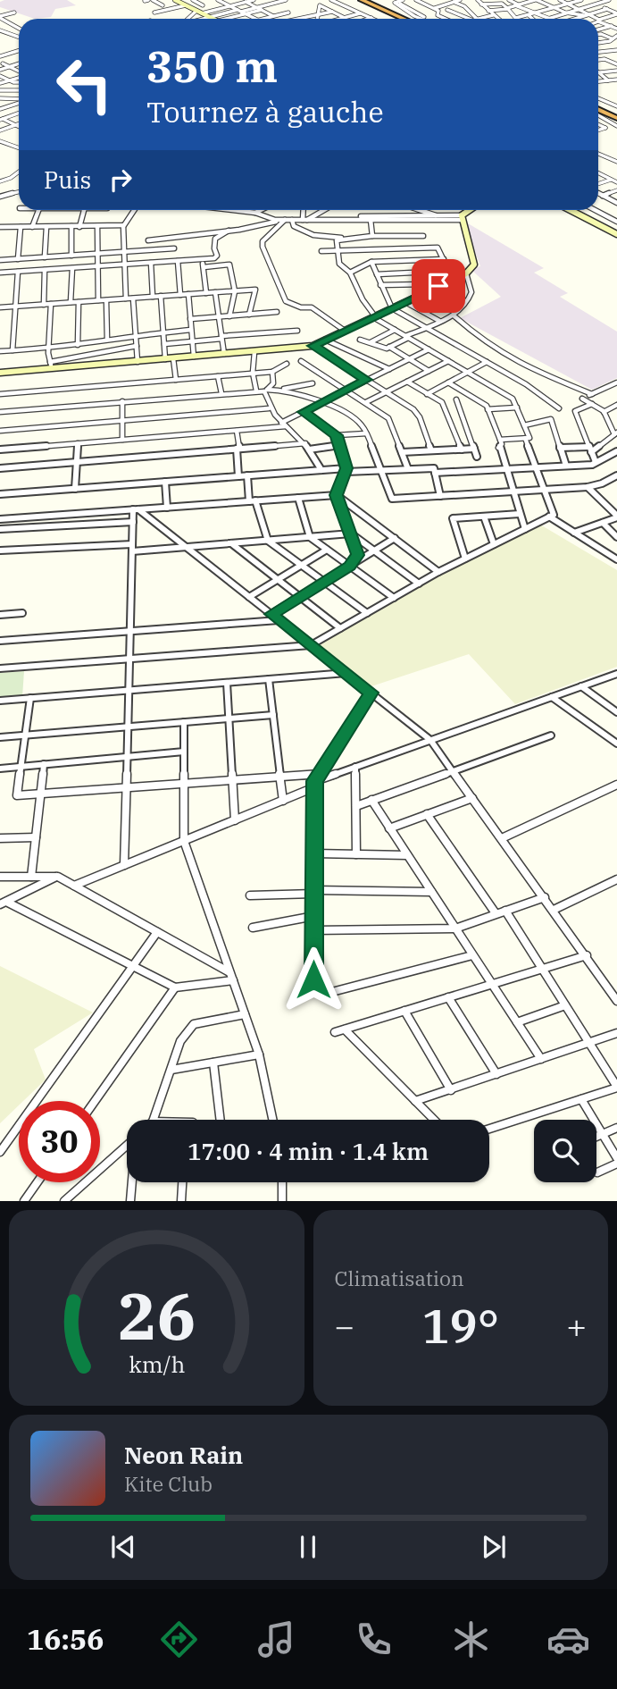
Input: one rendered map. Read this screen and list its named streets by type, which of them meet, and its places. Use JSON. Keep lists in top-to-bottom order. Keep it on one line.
{"page":{"turn":["350 m","Tournez à gauche"],"then":"Puis","limit":"30","trip":"17:00 · 4 min · 1.4 km","tile":"Climatisation","heat":["−","19°","+"],"song":["Neon Rain","Kite Club"],"tabs":"16:56","gauge":["26","km/h"]}}
